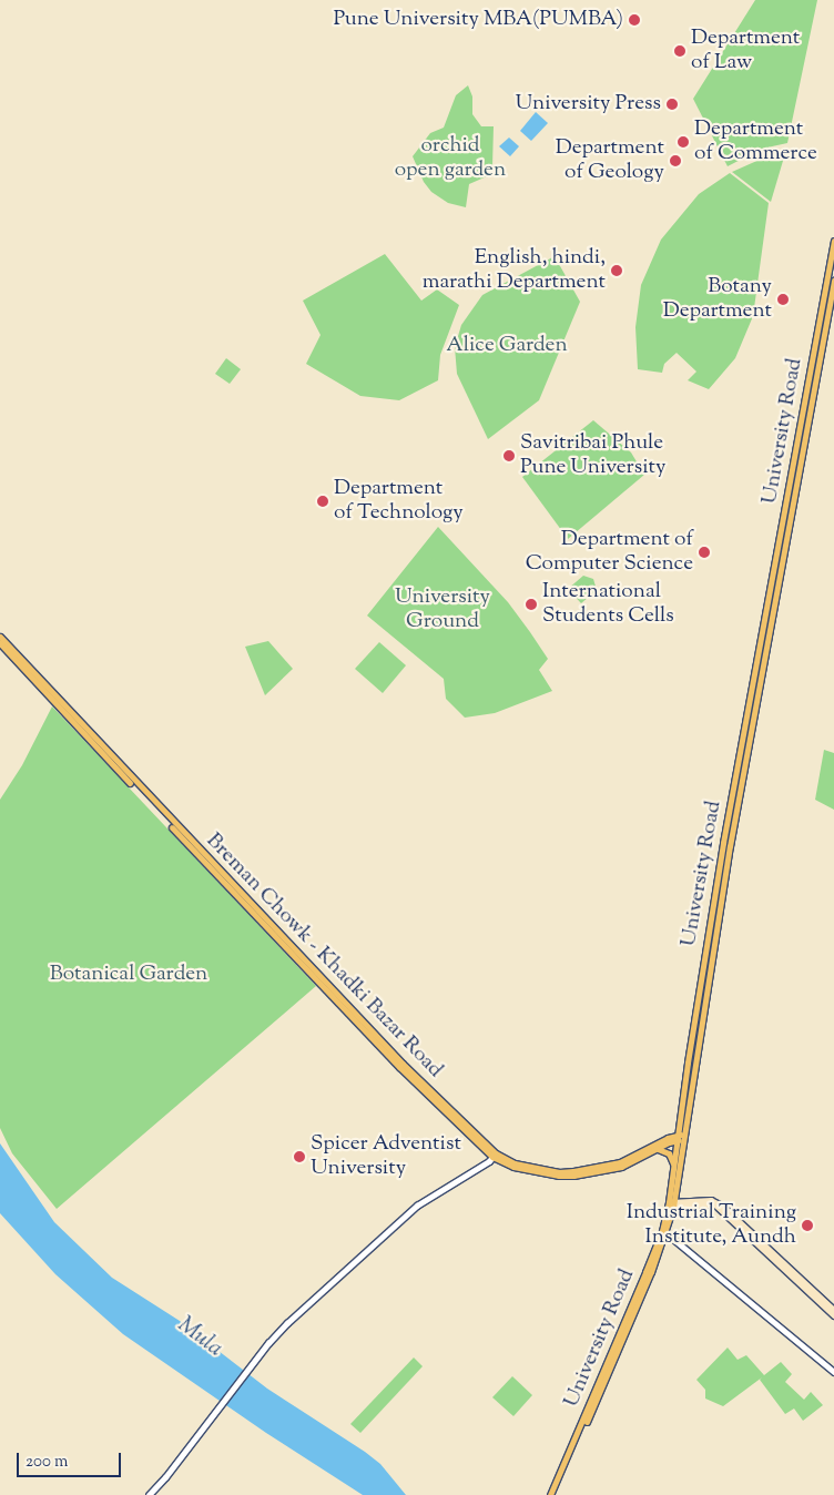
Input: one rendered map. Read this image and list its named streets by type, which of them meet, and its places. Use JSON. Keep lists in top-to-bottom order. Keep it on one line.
{"streets":{"main road":["University Road","Breman Chowk - Khadki Bazar Road"]},"crossings":[["University Road","Breman Chowk - Khadki Bazar Road"]],"water":["Mula"],"parks":["orchid open garden","Alice Garden","University Ground","Botanical Garden"],"places":["Pune University MBA(PUMBA)","Department of Law","University Press","Department of Commerce","Department of Geology","English, hindi, marathi Department","Botany Department","Savitribai Phule Pune University","Department of Technology","Department of Computer Science","International Students Cells","Spicer Adventist University","Industrial Training Institute, Aundh"],"scale_bar":"200 m"}
